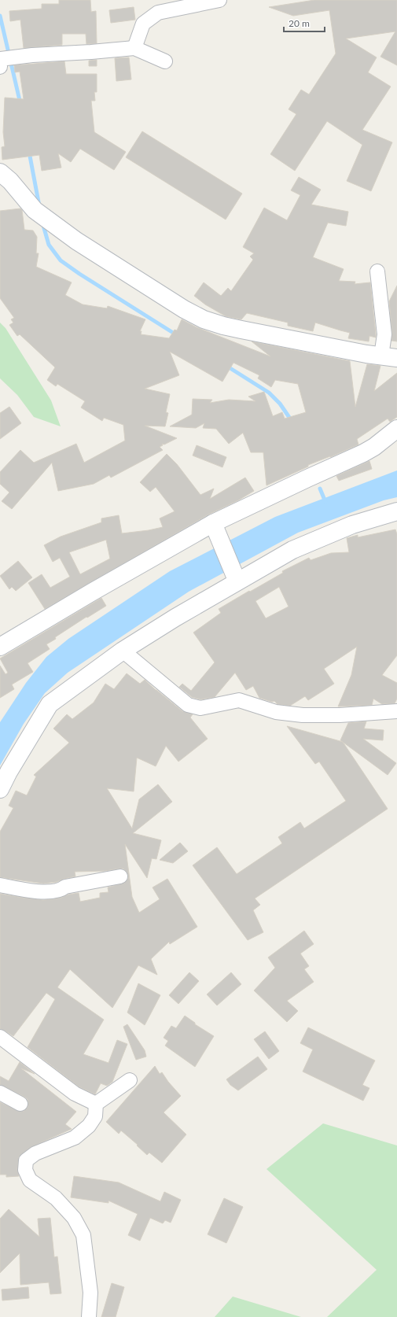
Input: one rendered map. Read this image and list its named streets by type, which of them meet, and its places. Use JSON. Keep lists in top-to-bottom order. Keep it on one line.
{"scale_bar":"20 m"}
